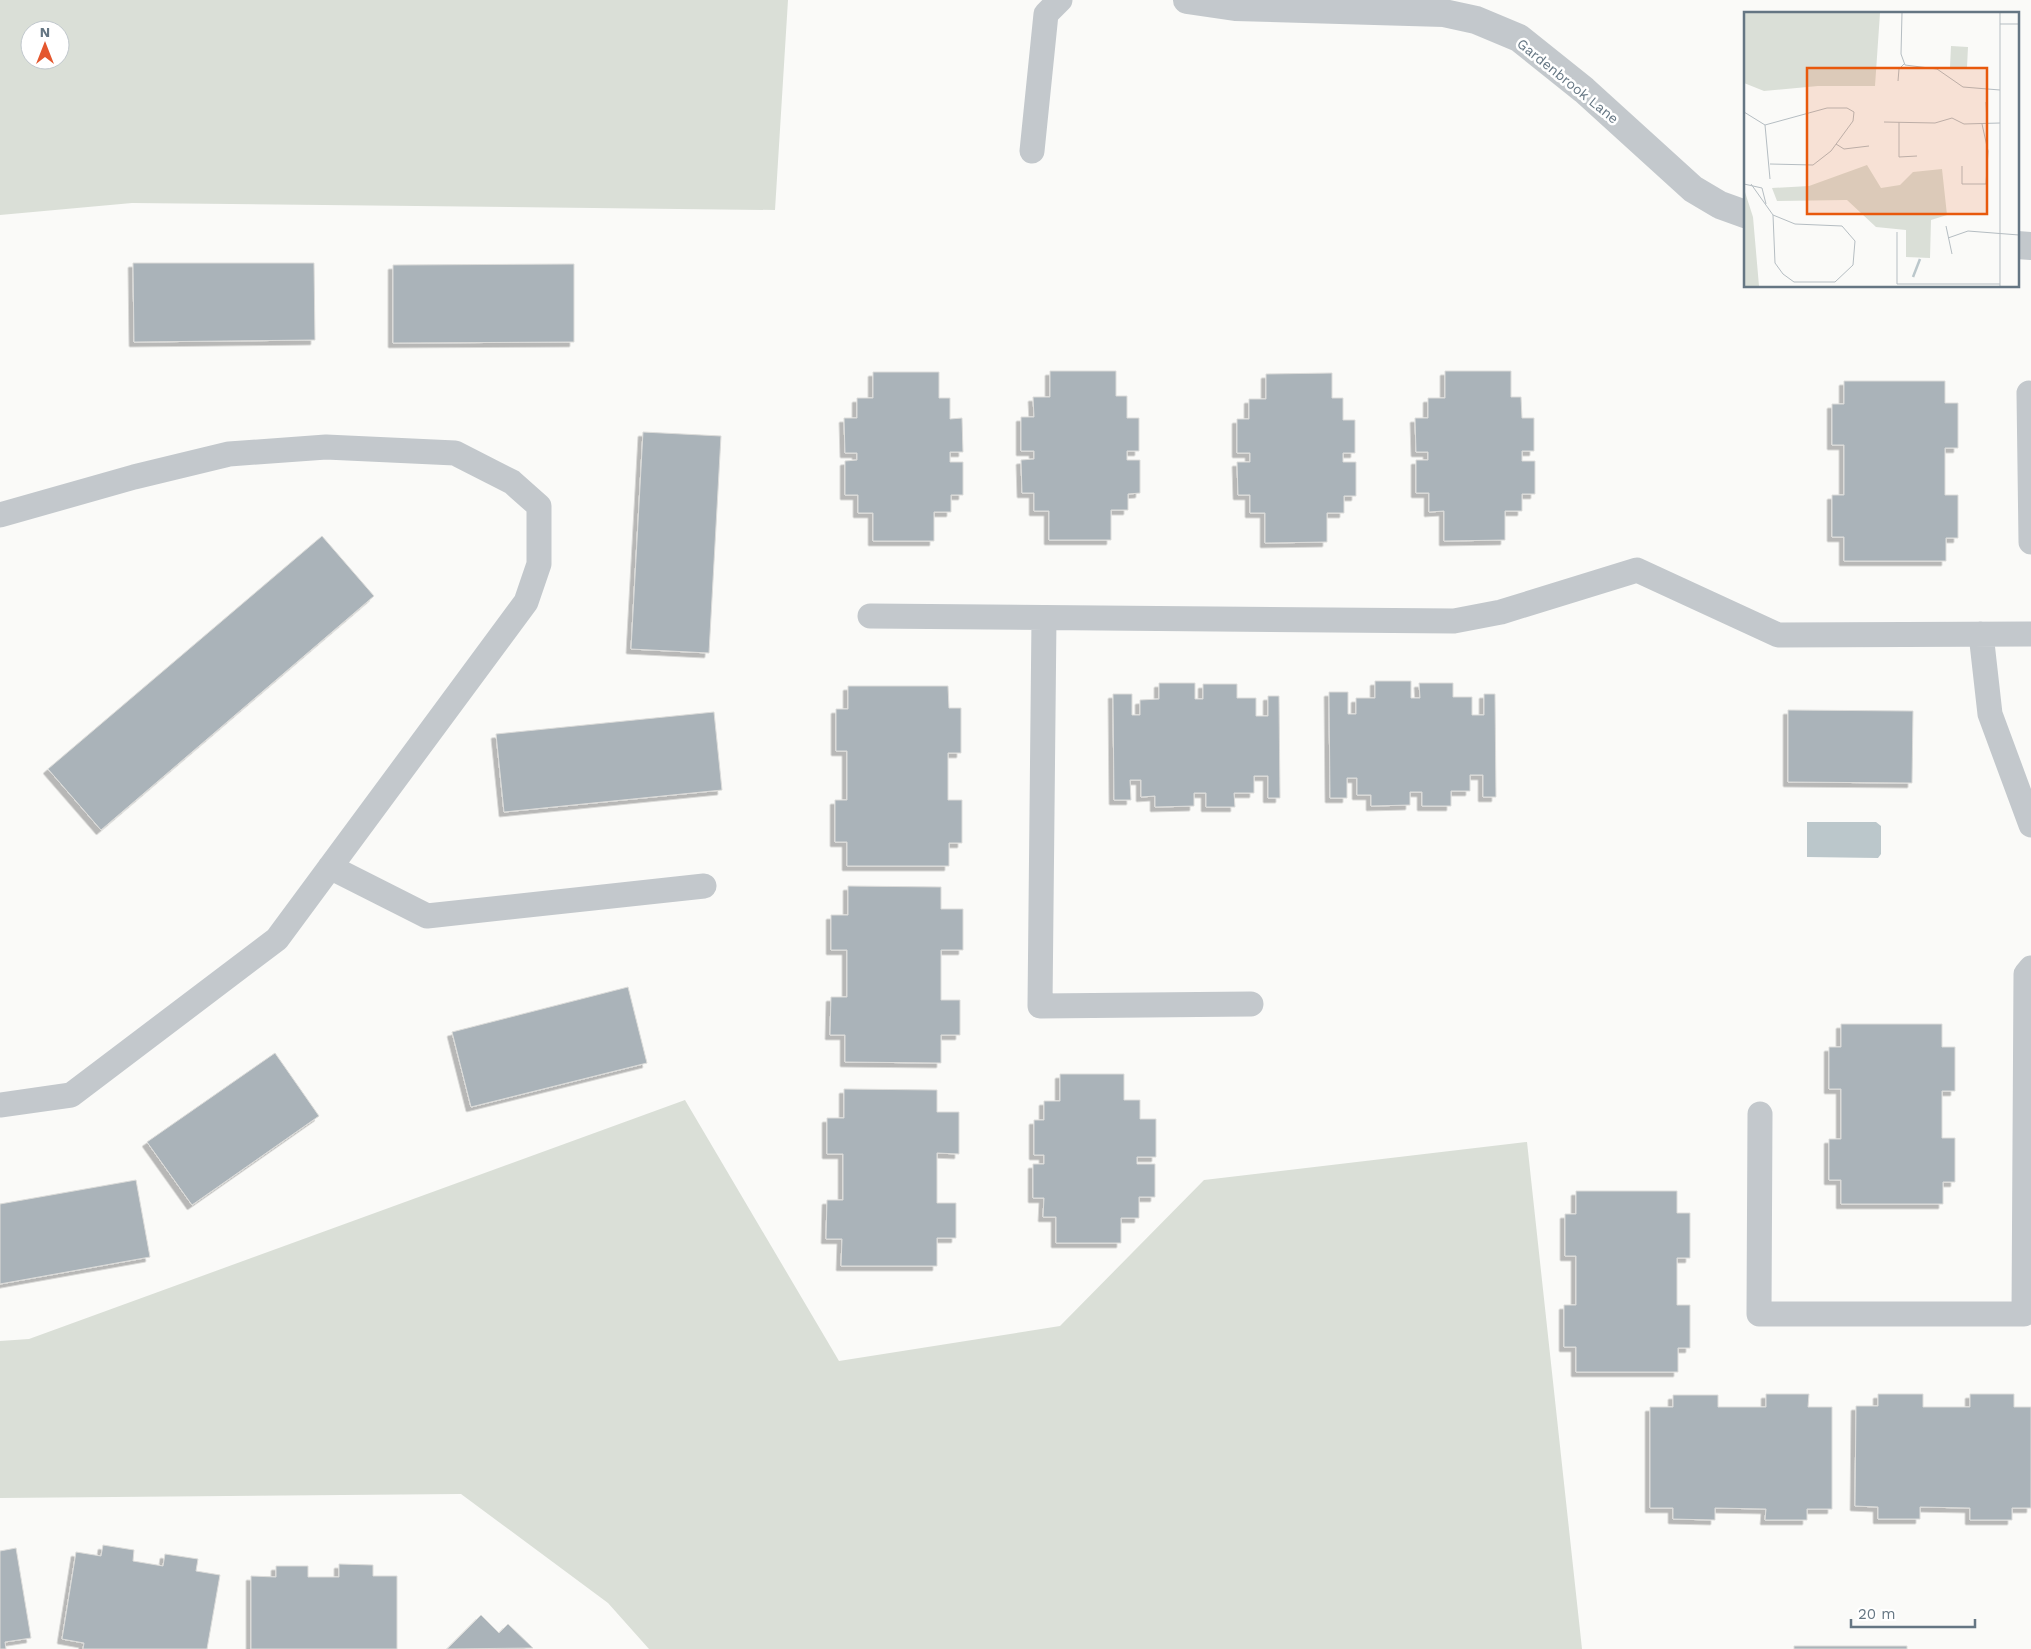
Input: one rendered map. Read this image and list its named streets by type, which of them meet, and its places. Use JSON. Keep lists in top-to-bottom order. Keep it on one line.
{"streets":{"street":["Gardenbrook Lane"]},"scale_bar":"20 m","north":"top"}
